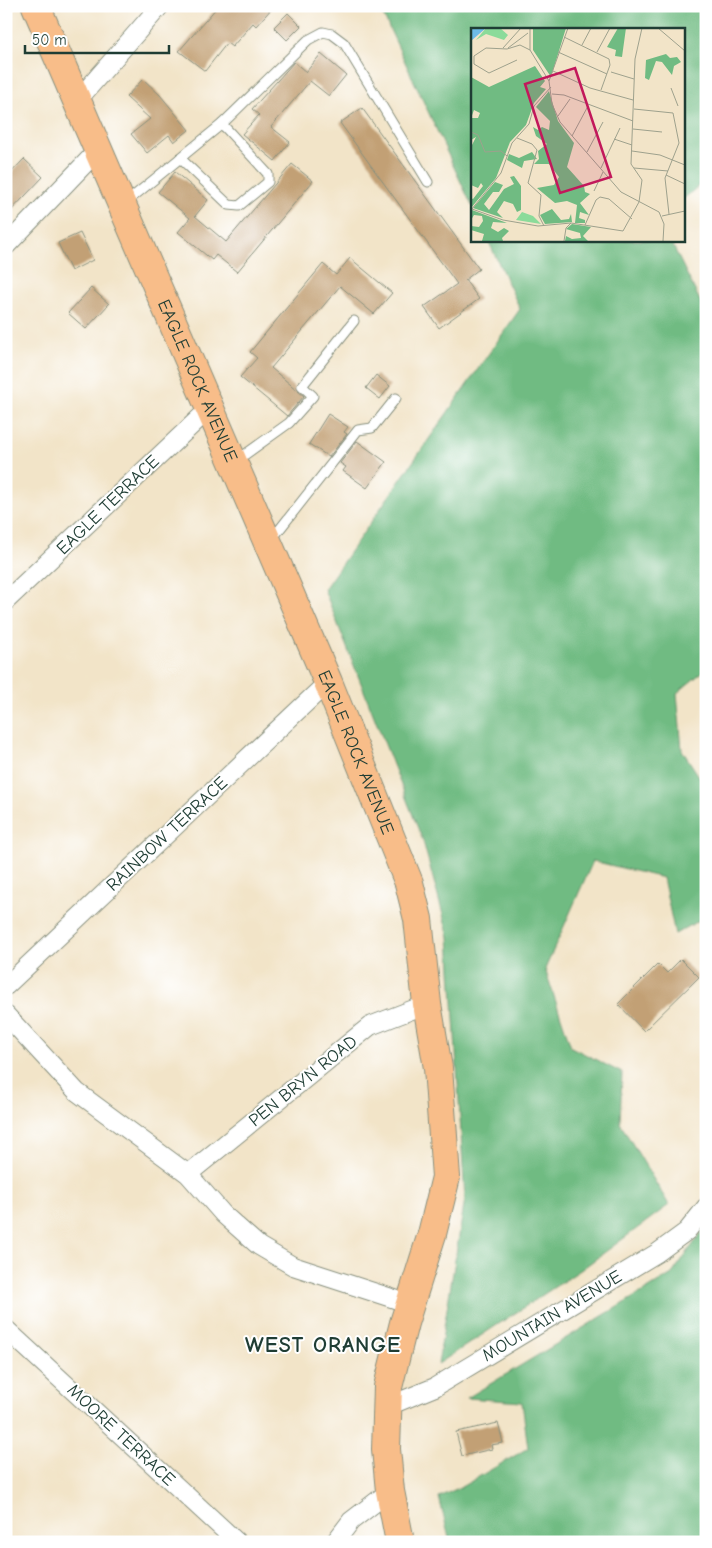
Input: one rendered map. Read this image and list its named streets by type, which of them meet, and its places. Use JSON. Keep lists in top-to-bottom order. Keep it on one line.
{"streets":{"main road":["EAGLE ROCK AVENUE"],"street":["EAGLE TERRACE","RAINBOW TERRACE","PEN BRYN ROAD","MOUNTAIN AVENUE","MOORE TERRACE"]},"crossings":[["EAGLE ROCK AVENUE","EAGLE TERRACE"],["EAGLE ROCK AVENUE","RAINBOW TERRACE"],["EAGLE ROCK AVENUE","PEN BRYN ROAD"],["EAGLE ROCK AVENUE","MOUNTAIN AVENUE"]],"districts":["WEST ORANGE"],"scale_bar":"50 m"}
